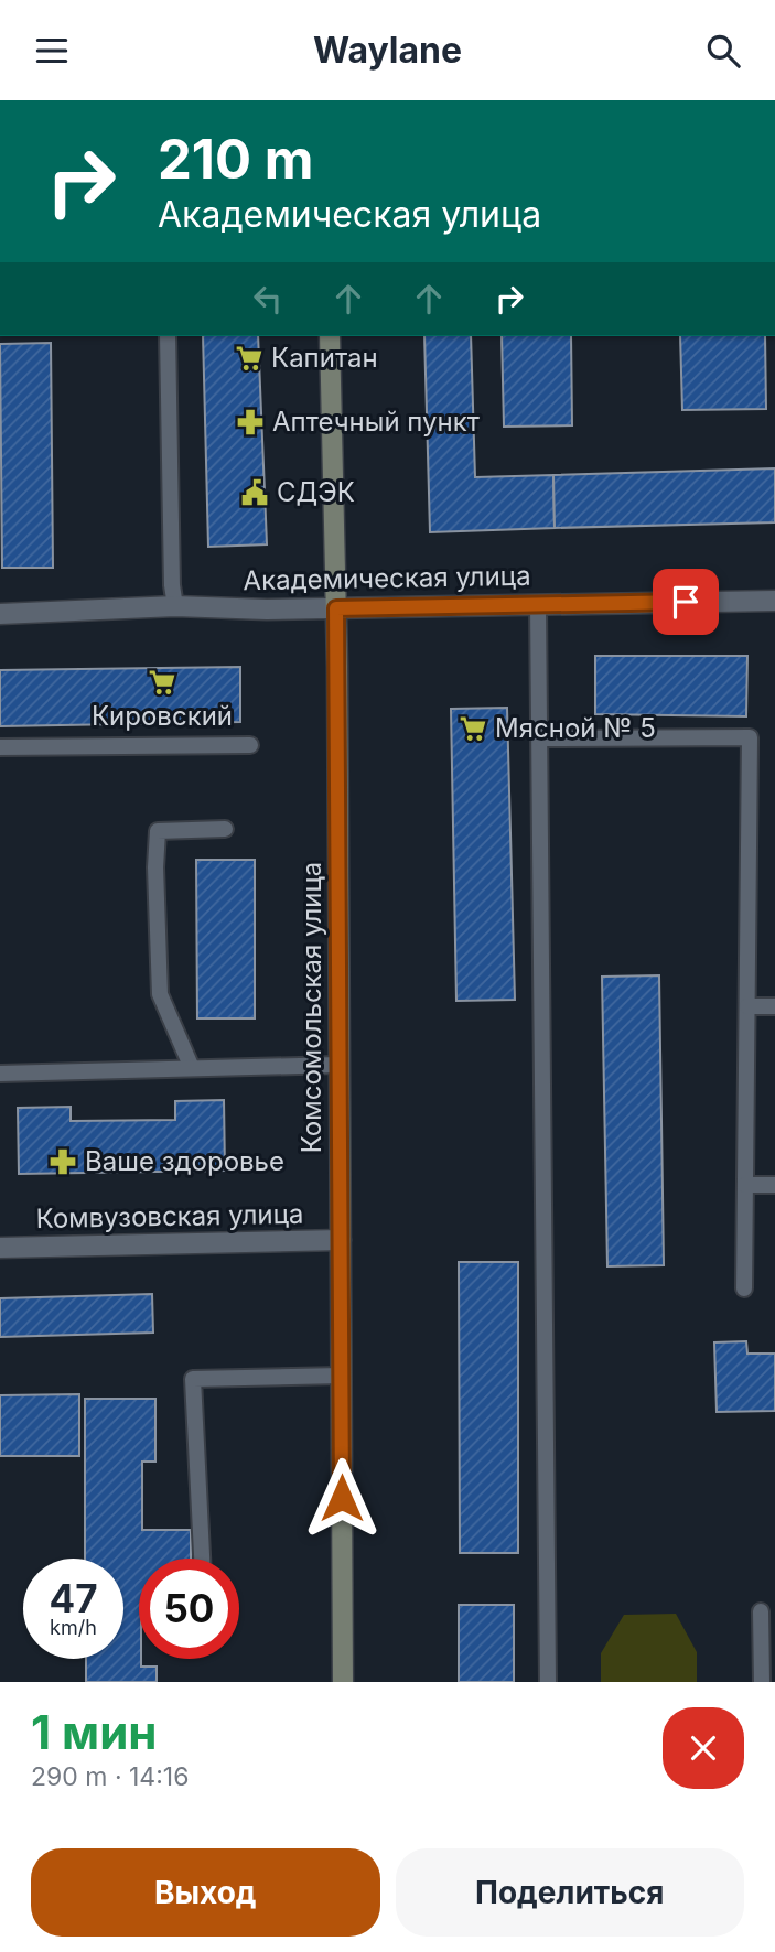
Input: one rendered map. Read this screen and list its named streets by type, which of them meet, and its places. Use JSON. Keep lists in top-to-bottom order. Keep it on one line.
{"streets":{"main road":["Комсомольская улица"],"street":["Академическая улица","Комвузовская улица"]},"crossings":[["Академическая улица","Комсомольская улица"],["Комсомольская улица","Комвузовская улица"]],"places":{"supermarket":["Капитан","Кировский","Мясной № 5"],"pharmacy":["Аптечный пункт","Ваше здоровье"],"public building":["СДЭК"]},"page":{"header":"Waylane","turn":["210 m","Академическая улица"],"speed":"47 km/h","limit":"50","heading":["1 мин","290 m · 14:16"],"buttons":["Выход","Поделиться"]}}
